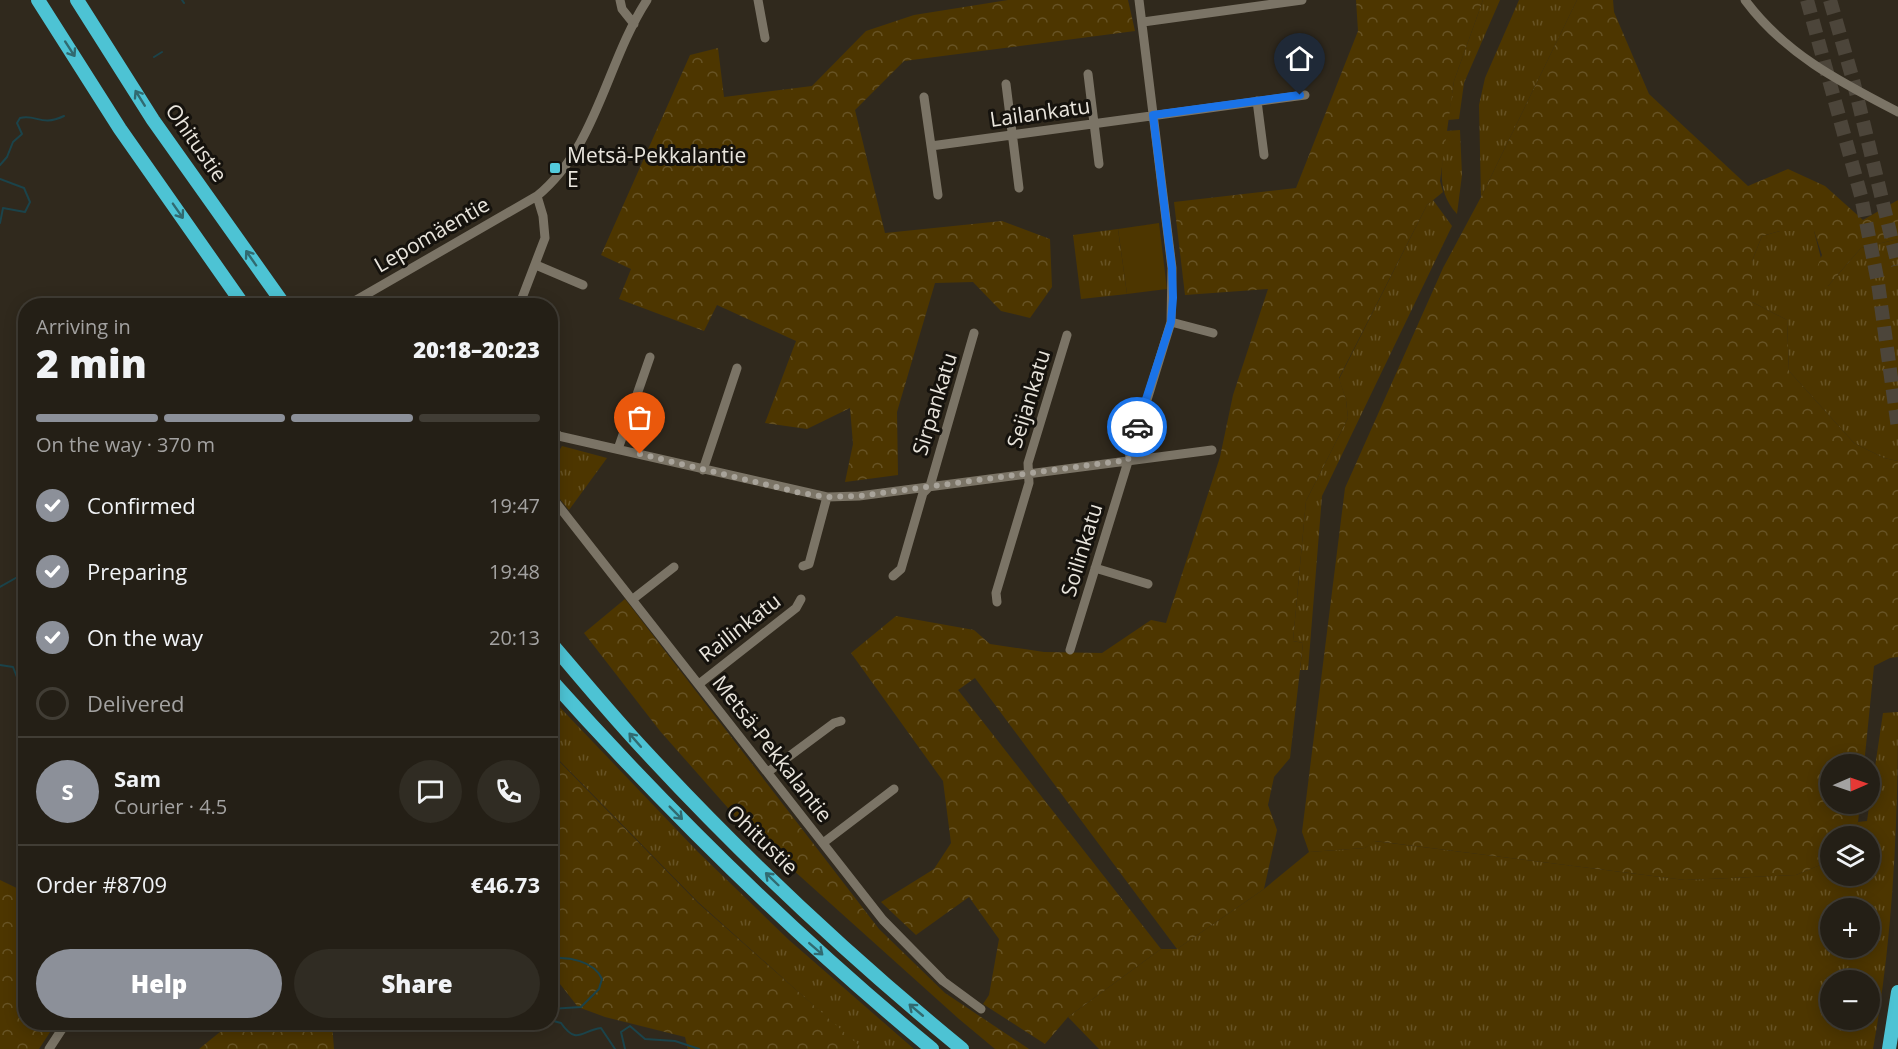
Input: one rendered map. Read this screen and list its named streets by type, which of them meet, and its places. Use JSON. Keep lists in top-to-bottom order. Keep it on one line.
{"streets":{"highway":["Ohitustie"],"street":["Lailankatu","Lepomäentie","Seijankatu","Sirpankatu","Soilinkatu","Railinkatu","Metsä-Pekkalantie"]},"crossings":[["Lailankatu","Soilinkatu"],["Railinkatu","Metsä-Pekkalantie"]],"places":{"transit":["Metsä-Pekkalantie E"]},"north":"right","page":{"heading":["2 min","Arriving in","20:18–20:23"],"panel":["Sam","Courier · 4.5","Order #8709","€46.73"],"bar":"On the way · 370 m","list":[["Confirmed","19:47"],["Preparing","19:48"],["On the way","20:13"],"Delivered"],"map_buttons":["+","−"],"round":"S","buttons":["Help","Share"]}}
